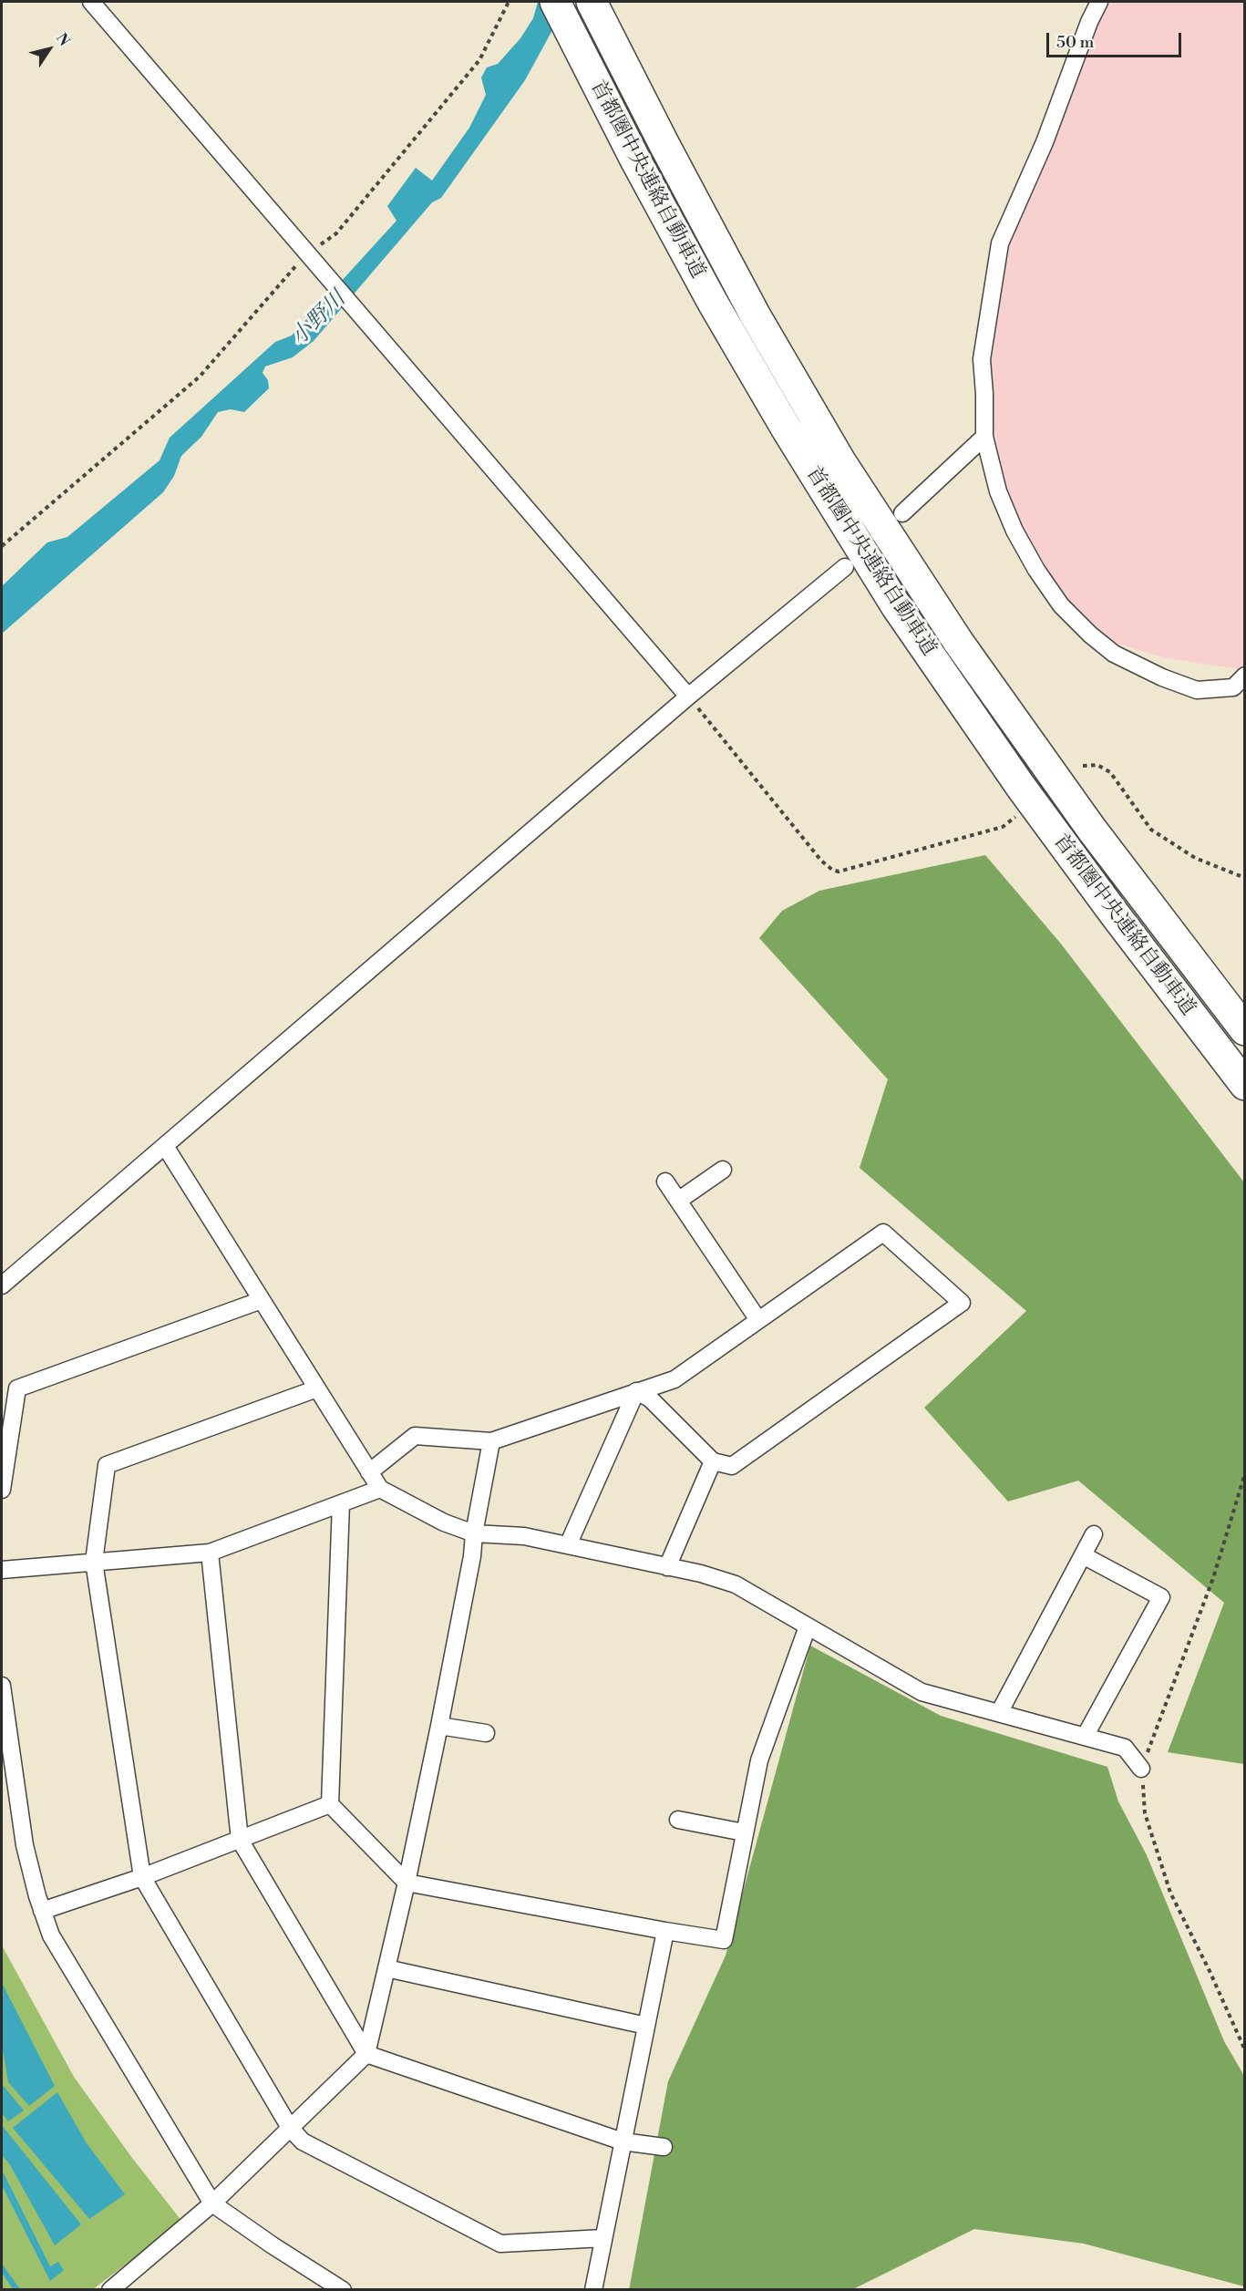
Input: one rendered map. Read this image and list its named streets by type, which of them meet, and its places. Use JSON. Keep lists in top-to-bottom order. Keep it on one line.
{"streets":{"highway":["首都圏中央連絡自動車道"]},"water":["小野川"],"scale_bar":"50 m","north":"top right"}
